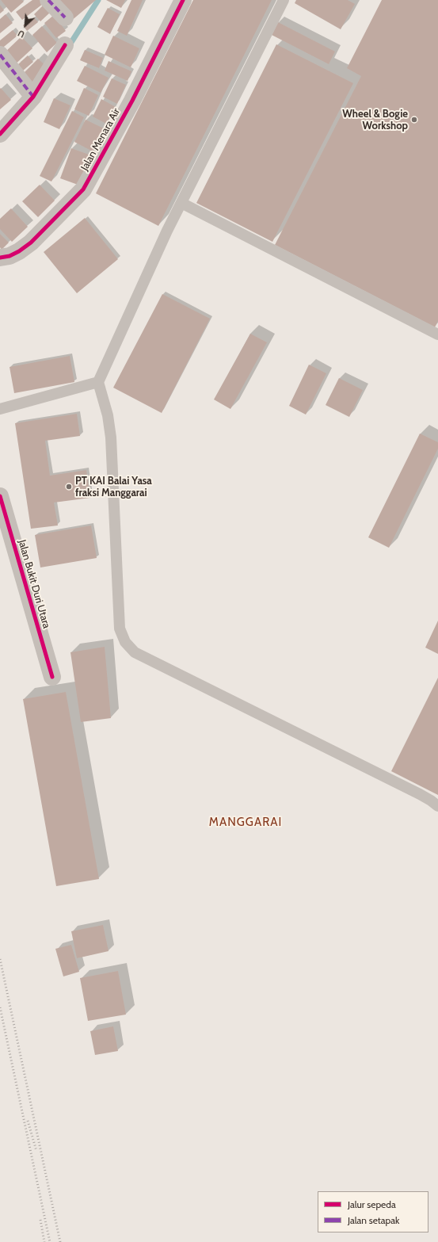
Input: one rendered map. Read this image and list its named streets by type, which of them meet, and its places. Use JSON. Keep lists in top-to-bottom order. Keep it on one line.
{"streets":{"street":["Jalan Menara Air","Jalan Bukit Duri Utara"]},"districts":["MANGGARAI"],"places":["Wheel & Bogie Workshop","PT KAI Balai Yasa fraksi Manggarai"],"legend":["Jalur sepeda","Jalan setapak"],"north":"bottom left"}
